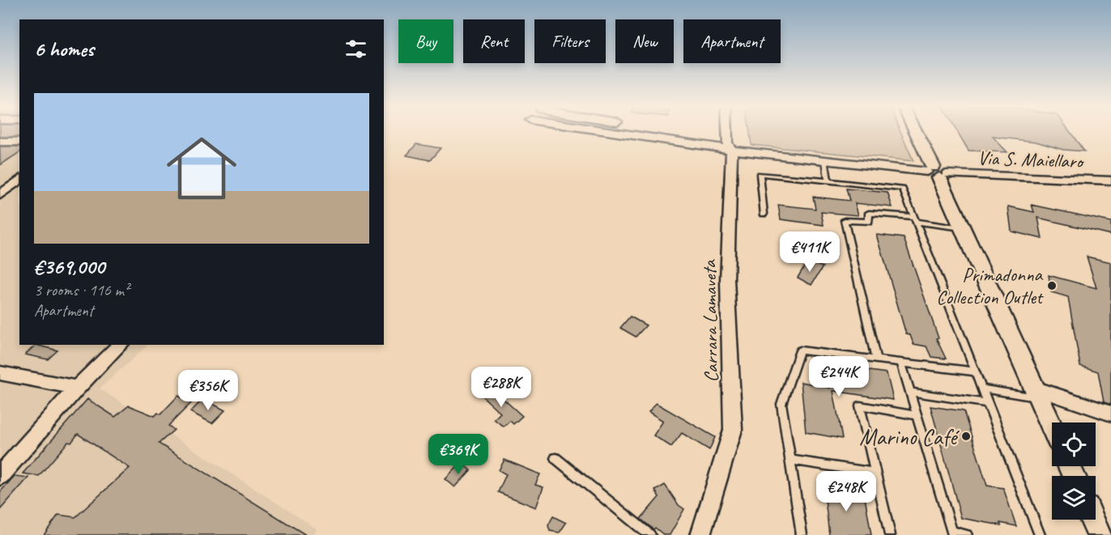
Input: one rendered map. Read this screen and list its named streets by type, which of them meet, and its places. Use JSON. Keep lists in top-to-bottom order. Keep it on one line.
{"streets":{"street":["Via S. Maiellaro","Carrara Lamaveta"]},"crossings":[["Via S. Maiellaro","Carrara Lamaveta"]],"places":["Primadonna Collection Outlet","Marino Café"],"page":{"chip":["Buy","Rent","Filters","New","Apartment"],"heading":"6 homes","list":[{"name":"€369,000","note":"3 rooms · 116 m² · Apartment"}],"price":["€411K","€244K","€288K","€356K","€369K","€248K"]}}
